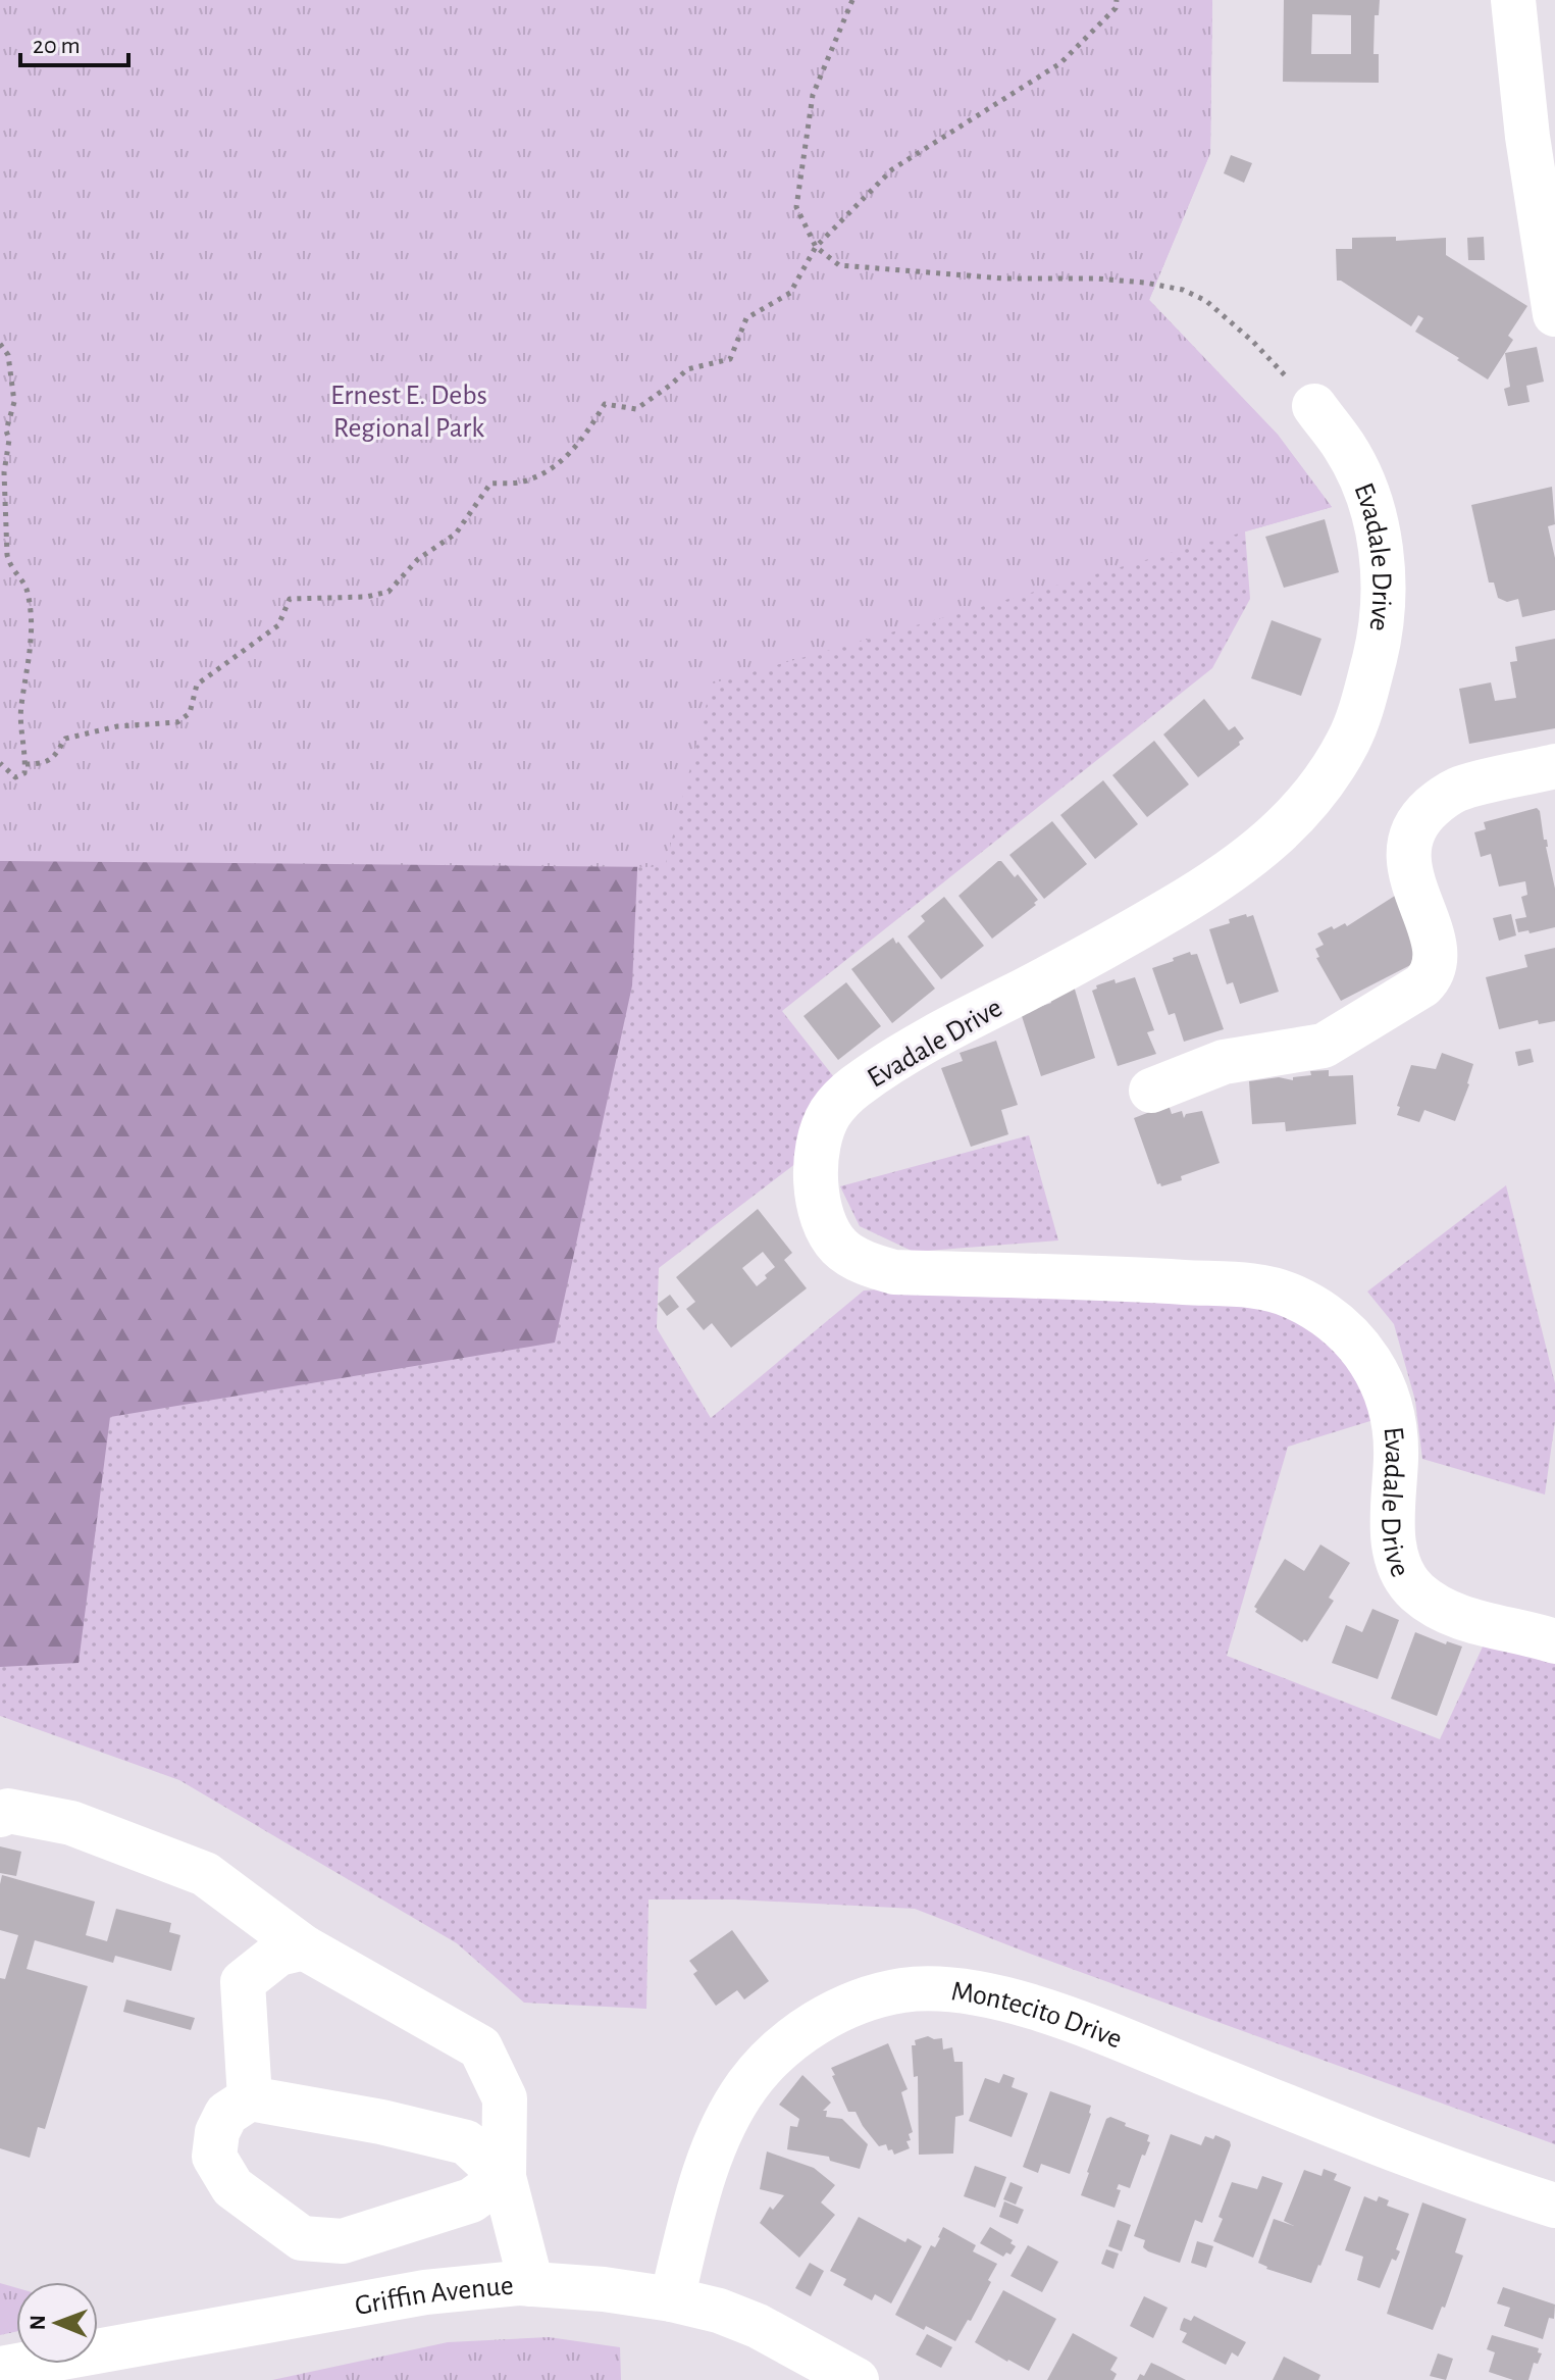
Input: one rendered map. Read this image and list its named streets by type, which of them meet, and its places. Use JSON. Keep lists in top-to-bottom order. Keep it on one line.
{"streets":{"street":["Evadale Drive","Montecito Drive","Griffin Avenue"]},"crossings":[["Montecito Drive","Griffin Avenue"]],"parks":["Ernest E. Debs Regional Park"],"scale_bar":"20 m","north":"left"}
